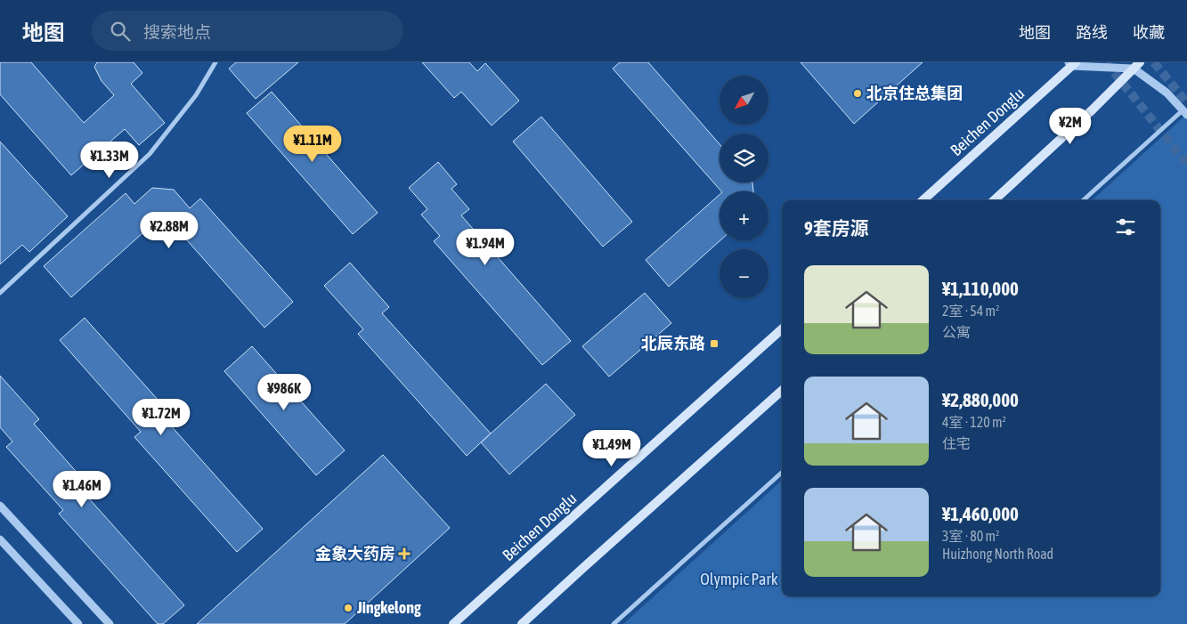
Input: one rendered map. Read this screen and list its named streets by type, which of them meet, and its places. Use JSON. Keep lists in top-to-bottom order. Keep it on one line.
{"streets":{"main road":["Beichen Donglu"]},"parks":["Olympic Park"],"places":{"other":["北京住总集团","Jingkelong"],"transit":["北辰东路"],"health":["金象大药房"]},"north":"bottom left","page":{"header":"地图","search":"搜索地点","nav":["地图","路线","收藏"],"map_buttons":["+","−"],"price":["¥2M","¥1.11M","¥1.33M","¥2.88M","¥1.94M","¥986K","¥1.72M","¥1.49M","¥1.46M"],"heading":"9套房源","list":[{"name":"¥1,110,000","note":"2室 · 54 m² · 公寓"},{"name":"¥2,880,000","note":"4室 · 120 m² · 住宅"},{"name":"¥1,460,000","note":"3室 · 80 m² · Huizhong North Road"}]}}
